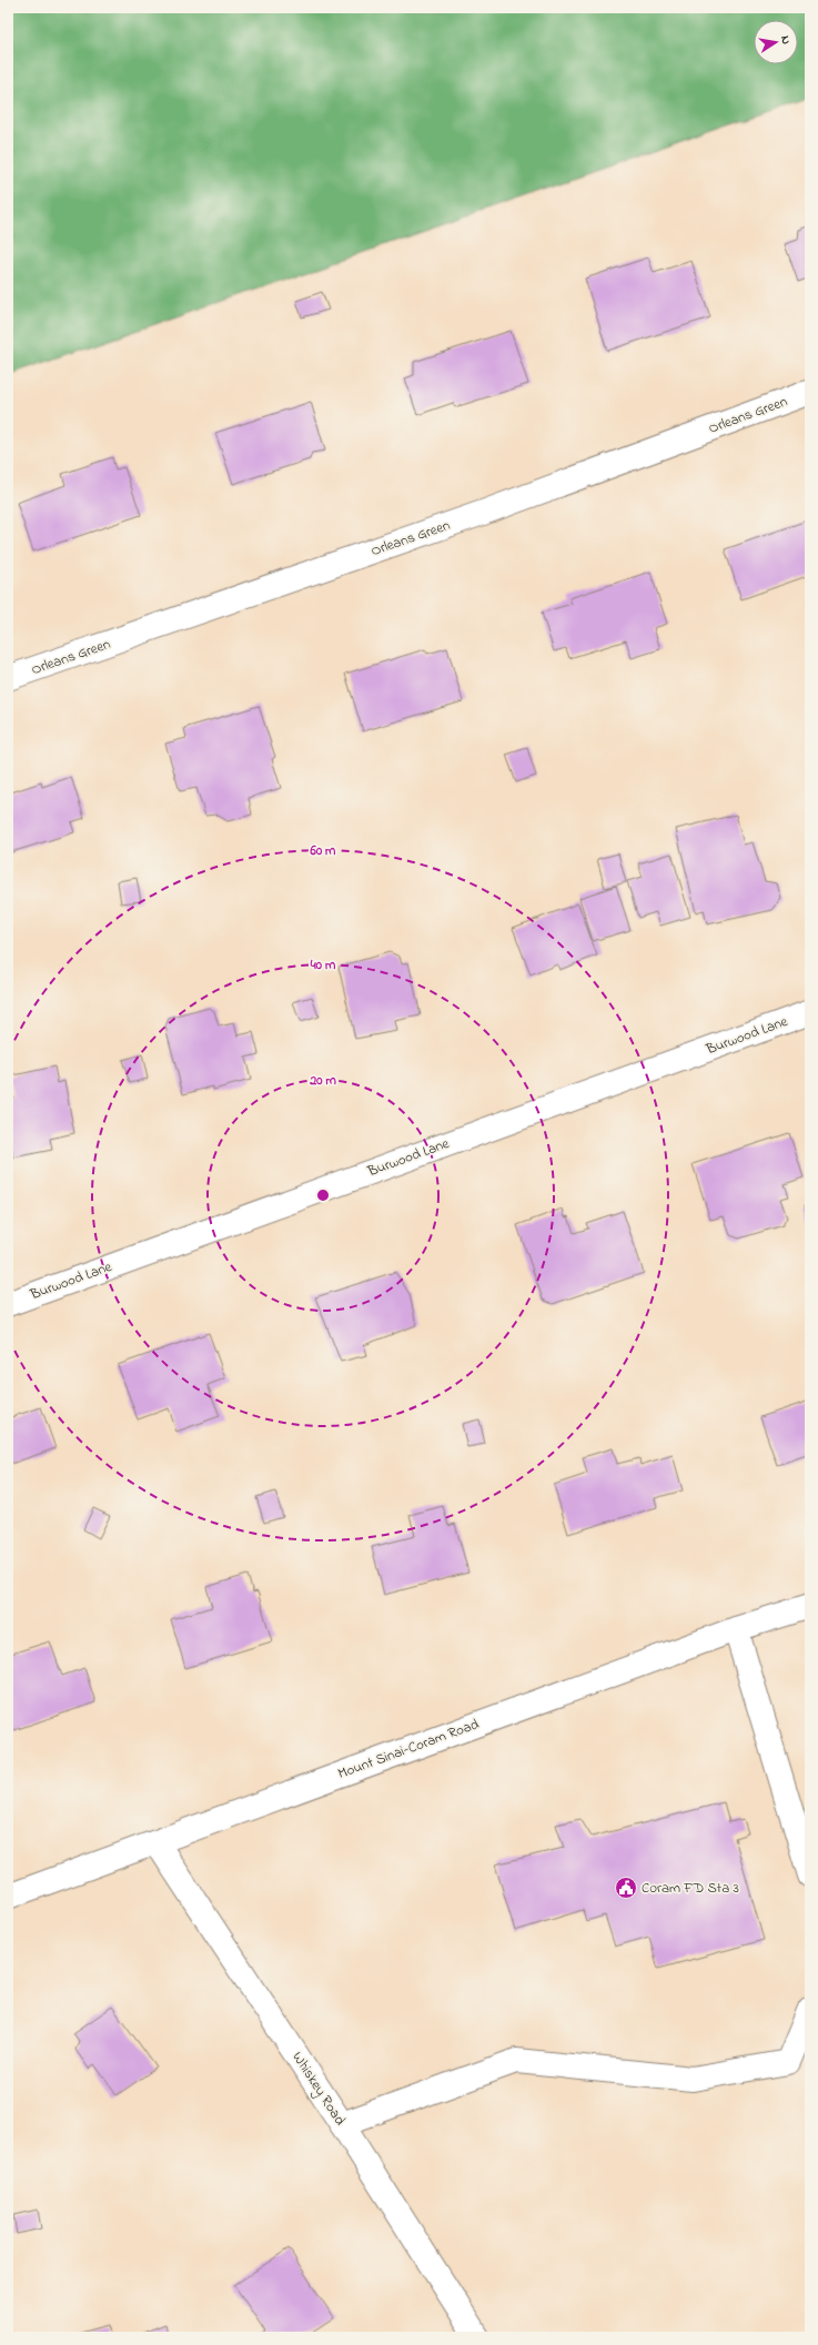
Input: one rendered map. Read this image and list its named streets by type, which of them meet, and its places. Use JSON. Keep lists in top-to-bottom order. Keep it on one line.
{"streets":{"street":["Orleans Green","Burwood Lane","Mount Sinai-Coram Road","Whiskey Road"]},"crossings":[["Mount Sinai-Coram Road","Whiskey Road"]],"places":{"public building":["Coram FD Sta 3"]},"north":"right","rings":["60 m","40 m","20 m"]}
